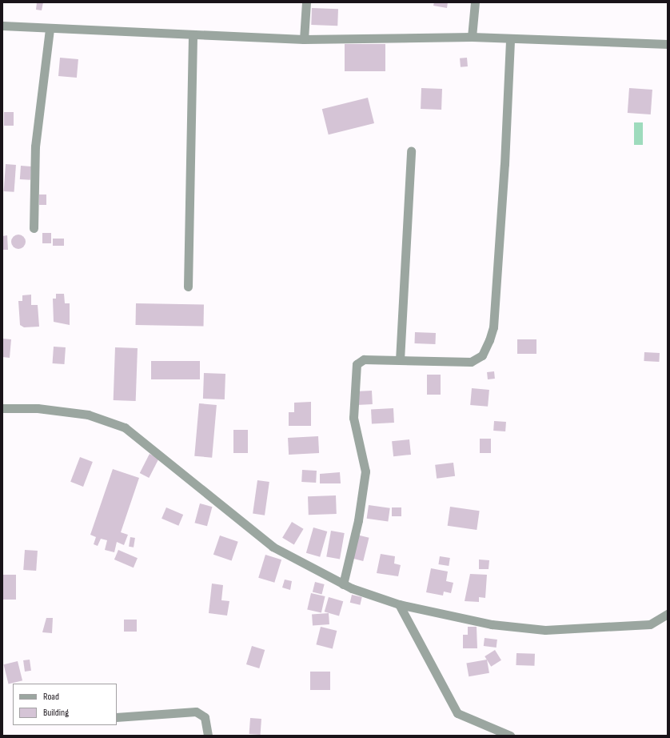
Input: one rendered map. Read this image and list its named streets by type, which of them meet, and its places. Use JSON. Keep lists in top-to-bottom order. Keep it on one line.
{"legend":["Road","Building"]}
